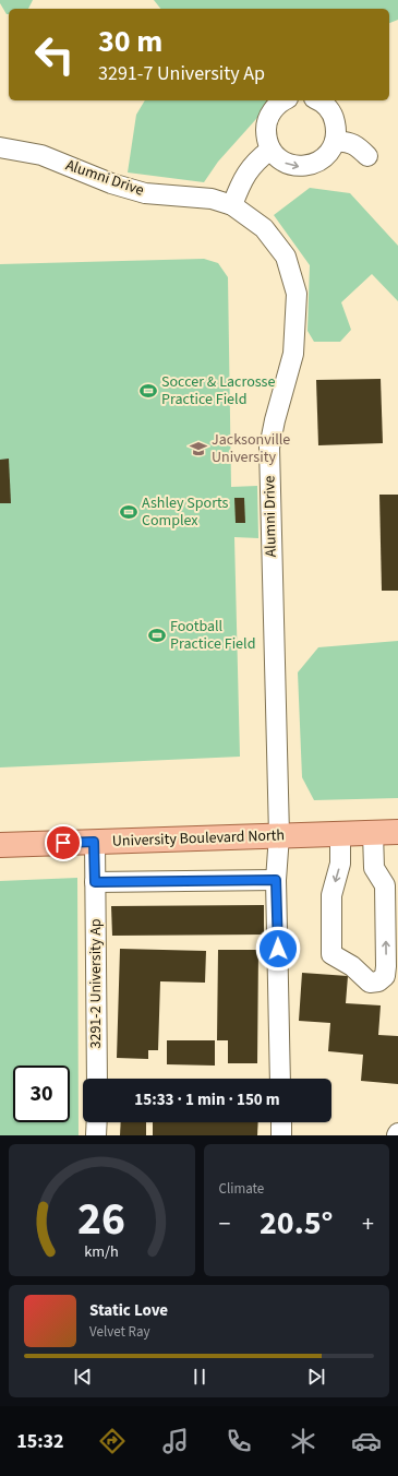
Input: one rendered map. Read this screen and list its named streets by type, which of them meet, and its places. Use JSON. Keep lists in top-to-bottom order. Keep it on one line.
{"streets":{"main road":["University Boulevard North"],"street":["Alumni Drive","3291-2 University Ap"]},"crossings":[["Alumni Drive","University Boulevard North"],["University Boulevard North","3291-2 University Ap"]],"places":{"sports":["Soccer & Lacrosse Practice Field","Ashley Sports Complex","Football Practice Field"],"school or university":["Jacksonville University"]},"page":{"turn":["30 m","3291-7 University Ap"],"limit":"30","trip":"15:33 · 1 min · 150 m","tile":"Climate","heat":["−","20.5°","+"],"song":["Static Love","Velvet Ray"],"tabs":"15:32","gauge":["26","km/h"]}}
